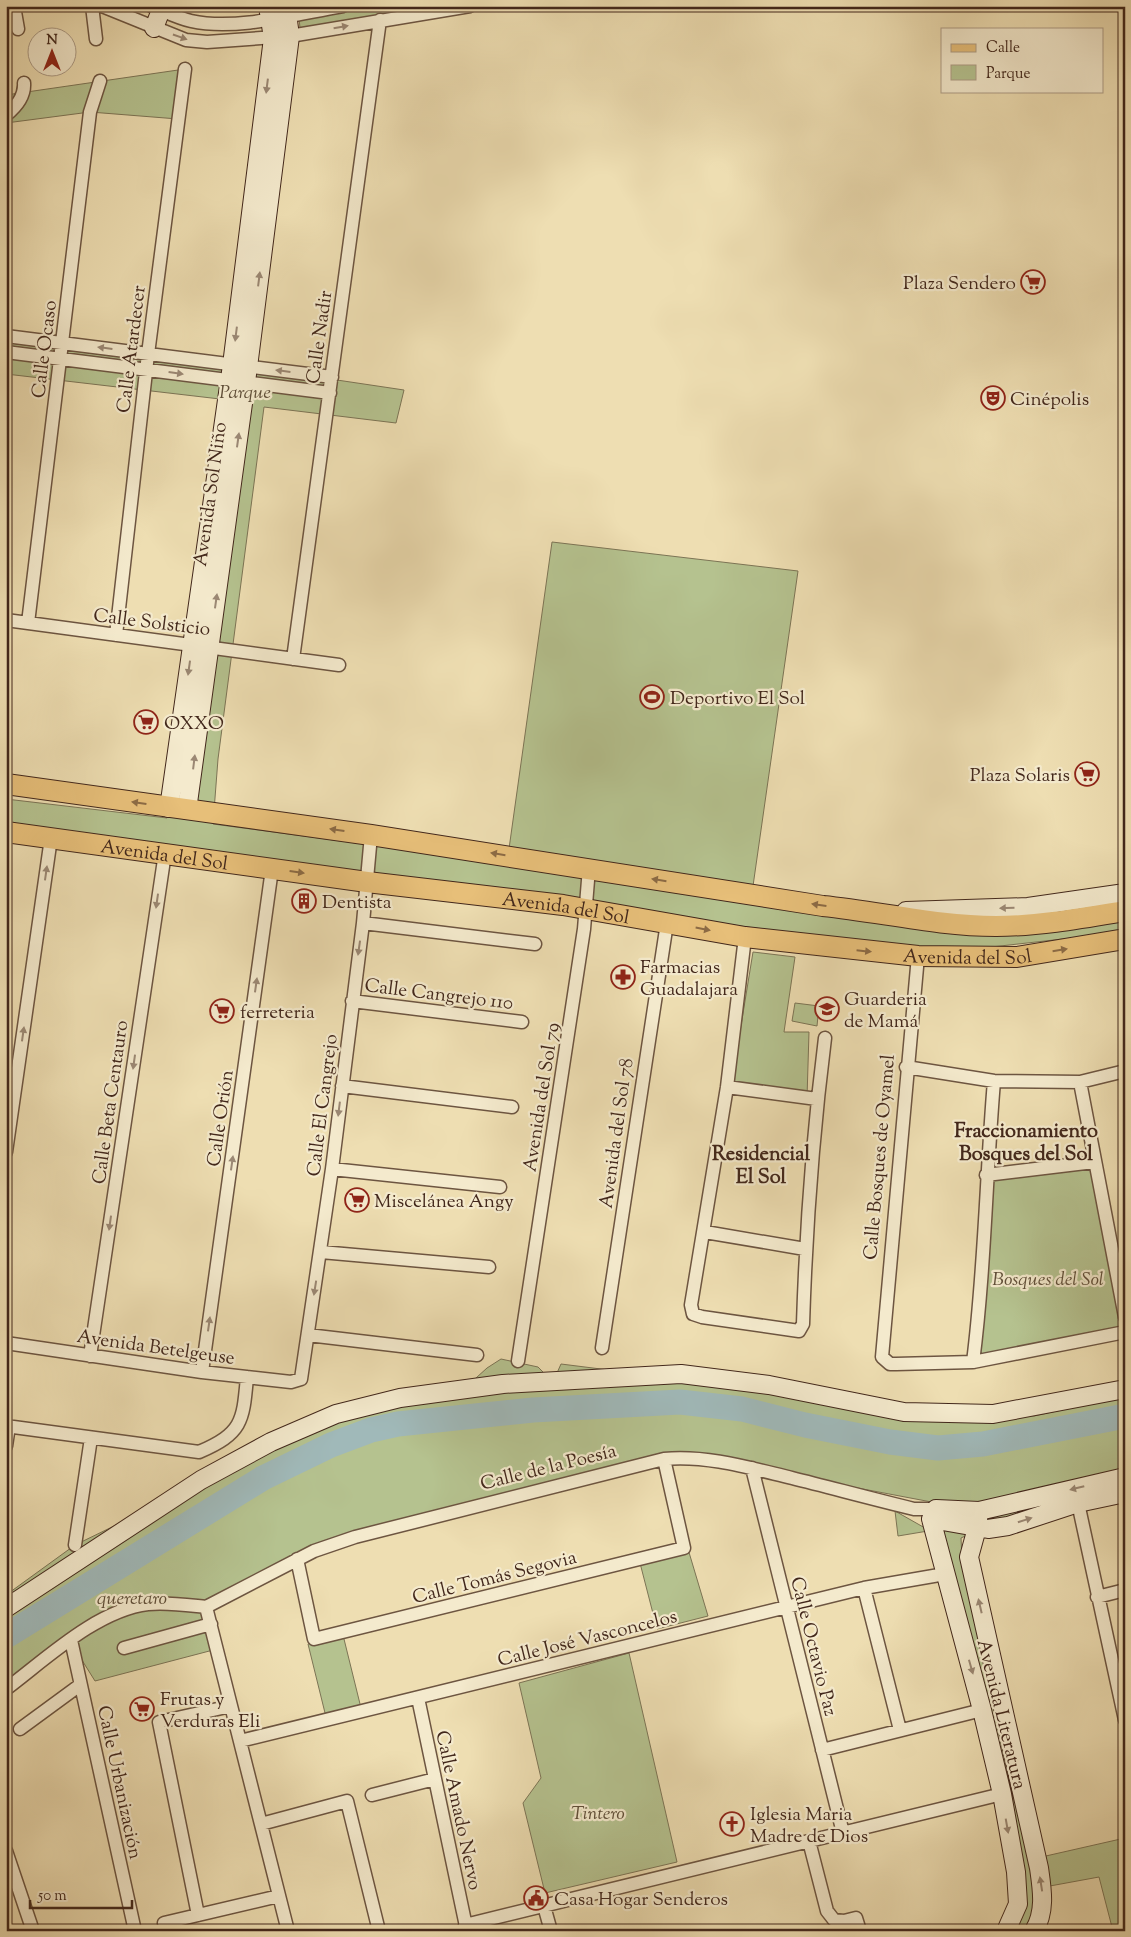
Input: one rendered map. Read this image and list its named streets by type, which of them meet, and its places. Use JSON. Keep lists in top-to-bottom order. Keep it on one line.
{"streets":{"main road":["Avenida del Sol"],"street":["Calle Nadir","Calle Ocaso","Calle Atardecer","Avenida Sol Niño","Calle Solsticio","Calle Cangrejo 110","Avenida del Sol 79","Calle Beta Centauro","Calle El Cangrejo","Calle Orión","Avenida del Sol 78","Calle Bosques de Oyamel","Avenida Betelgeuse","Calle de la Poesía","Calle Tomás Segovia","Calle José Vasconcelos","Calle Octavio Paz","Avenida Literatura","Calle Urbanización","Calle Amado Nervo"]},"crossings":[["Calle Nadir","Calle Solsticio"],["Calle Ocaso","Calle Solsticio"],["Calle Atardecer","Calle Solsticio"],["Avenida Sol Niño","Calle Solsticio"],["Avenida Sol Niño","Avenida del Sol"],["Avenida del Sol","Avenida del Sol 79"],["Avenida del Sol","Calle Beta Centauro"],["Avenida del Sol","Calle El Cangrejo"],["Avenida del Sol","Calle Orión"],["Avenida del Sol","Avenida del Sol 78"],["Avenida del Sol","Calle Bosques de Oyamel"],["Calle Cangrejo 110","Calle El Cangrejo"],["Calle Beta Centauro","Avenida Betelgeuse"],["Calle El Cangrejo","Avenida Betelgeuse"],["Calle Orión","Avenida Betelgeuse"],["Calle de la Poesía","Calle Tomás Segovia"],["Calle de la Poesía","Calle Octavio Paz"],["Calle de la Poesía","Avenida Literatura"],["Calle José Vasconcelos","Calle Octavio Paz"],["Calle José Vasconcelos","Avenida Literatura"],["Calle José Vasconcelos","Calle Amado Nervo"]],"one_way":["Calle Beta Centauro","Calle El Cangrejo","Calle Orión"],"districts":["Fraccionamiento Bosques del Sol","Residencial El Sol"],"parks":["Parque","Bosques del Sol","queretaro","Tintero"],"places":{"supermarket":["Plaza Sendero","OXXO","Plaza Solaris","ferreteria","Miscelánea Angy","Frutas y Verduras Eli"],"theatre":["Cinépolis"],"sports":["Deportivo El Sol"],"building":["Dentista"],"pharmacy":["Farmacias Guadalajara"],"school or university":["Guarderia de Mamá"],"church":["Iglesia Maria Madre de Dios"],"public building":["Casa Hogar Senderos"]},"legend":["Calle","Parque"],"scale_bar":"50 m","north":"top"}
